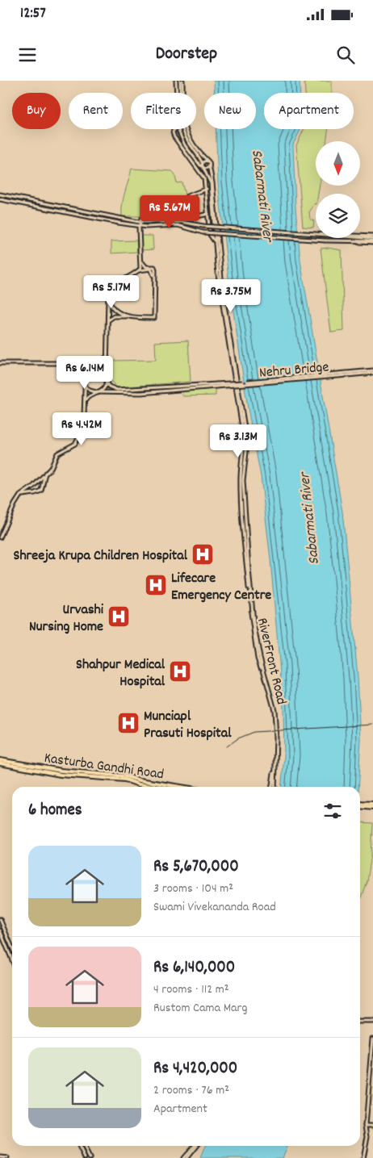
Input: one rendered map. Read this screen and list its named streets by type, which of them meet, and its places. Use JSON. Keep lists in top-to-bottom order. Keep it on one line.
{"streets":{"main road":["Nehru Bridge","RiverFront Road","Kasturba Gandhi Road"]},"water":["Sabarmati River"],"places":{"hospital":["Shreeja Krupa Children Hospital","Lifecare Emergency Centre","Urvashi Nursing Home","Shahpur Medical Hospital","Munciapl Prasuti Hospital"]},"north":"bottom","page":{"status":"12:57","header":"Doorstep","chip":["Buy","Rent","Filters","New","Apartment"],"price":["Rs 5.67M","Rs 5.17M","Rs 3.75M","Rs 6.14M","Rs 4.42M","Rs 3.13M"],"heading":"6 homes","list":[{"name":"Rs 5,670,000","note":"3 rooms · 104 m² · Swami Vivekananda Road"},{"name":"Rs 6,140,000","note":"4 rooms · 112 m² · Rustom Cama Marg"},{"name":"Rs 4,420,000","note":"2 rooms · 76 m² · Apartment"}]}}
